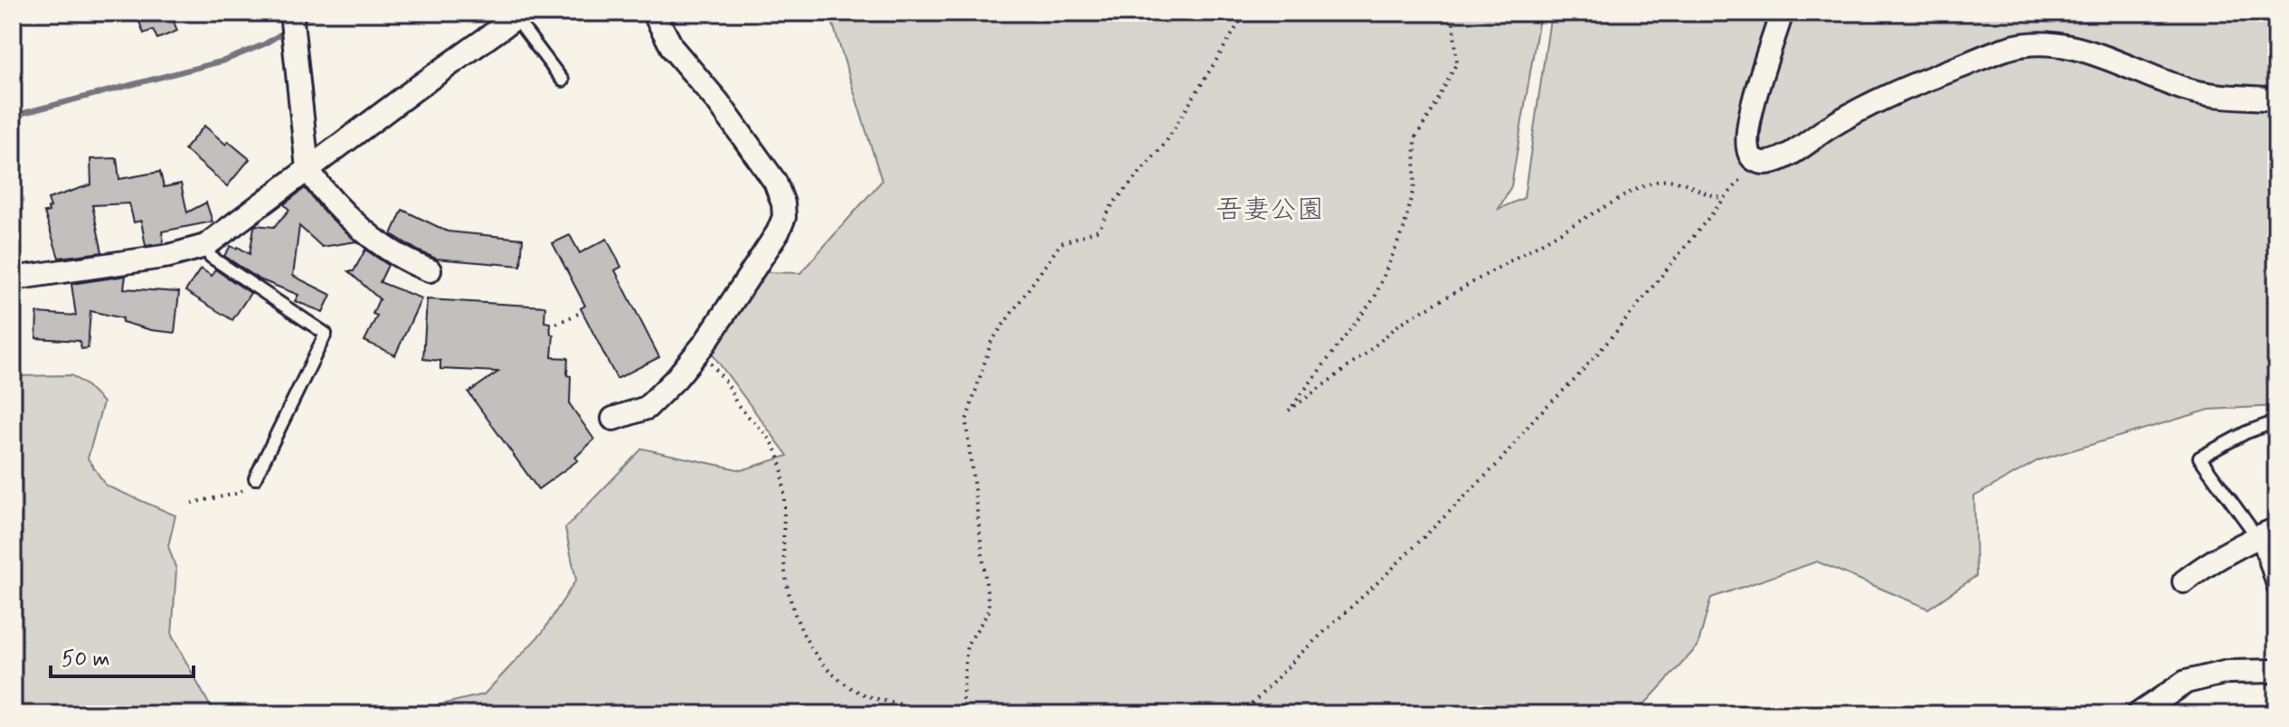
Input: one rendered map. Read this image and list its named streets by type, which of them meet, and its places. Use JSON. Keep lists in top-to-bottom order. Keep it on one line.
{"parks":["吾妻公園"],"scale_bar":"50 m"}
